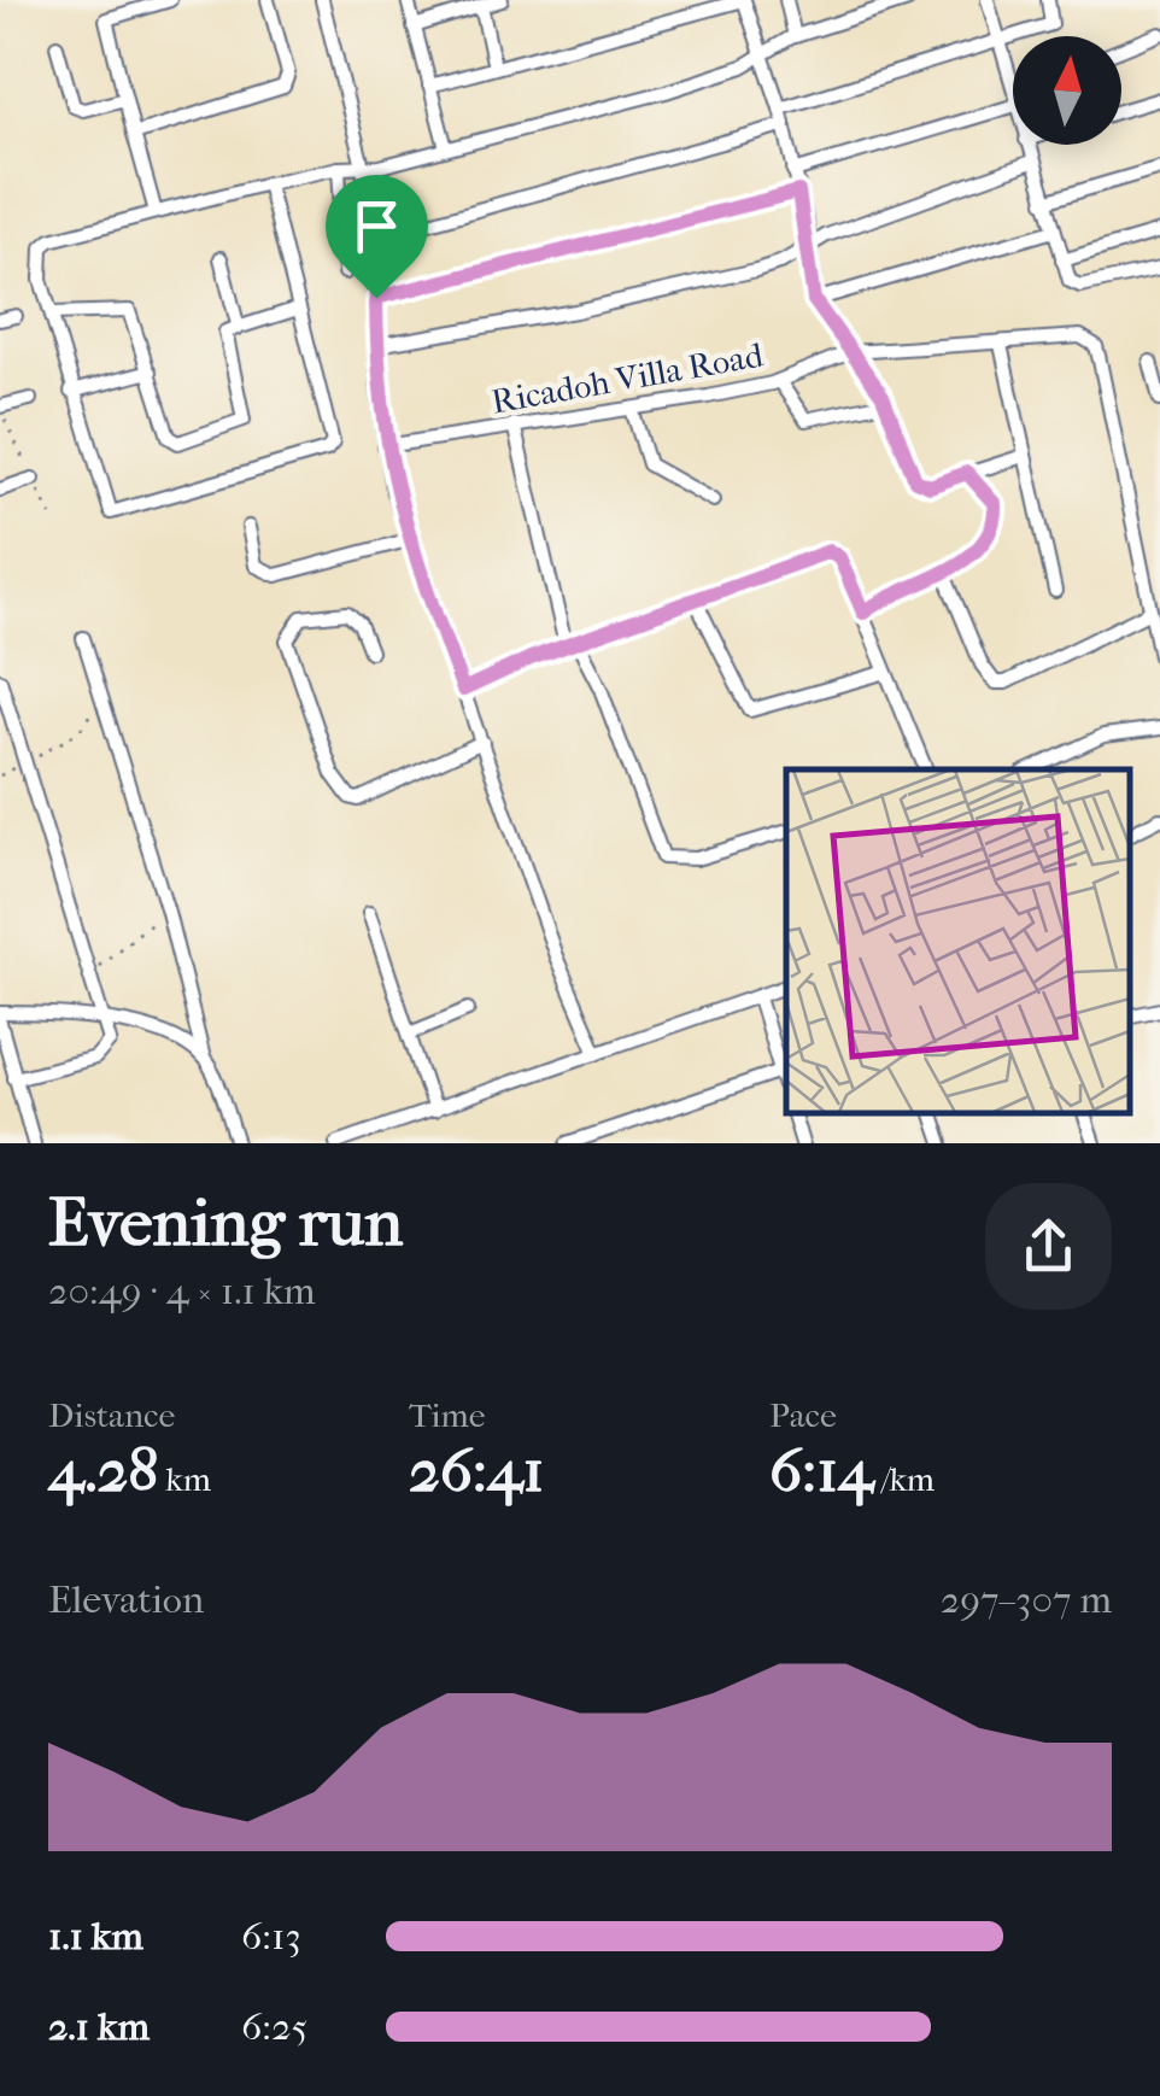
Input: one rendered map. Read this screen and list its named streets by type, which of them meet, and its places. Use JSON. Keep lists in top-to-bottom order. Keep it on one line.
{"streets":{"street":["Ricadoh Villa Road"]},"north":"top","page":{"heading":["Evening run","20:49 · 4 × 1.1 km"],"stats":[["Distance","4.28 km"],["Time","26:41"],["Pace","6:14 /km"]],"chart":["Elevation","297–307 m"],"list":[{"name":"1.1 km","note":"6:13"},{"name":"2.1 km","note":"6:25"}]}}
